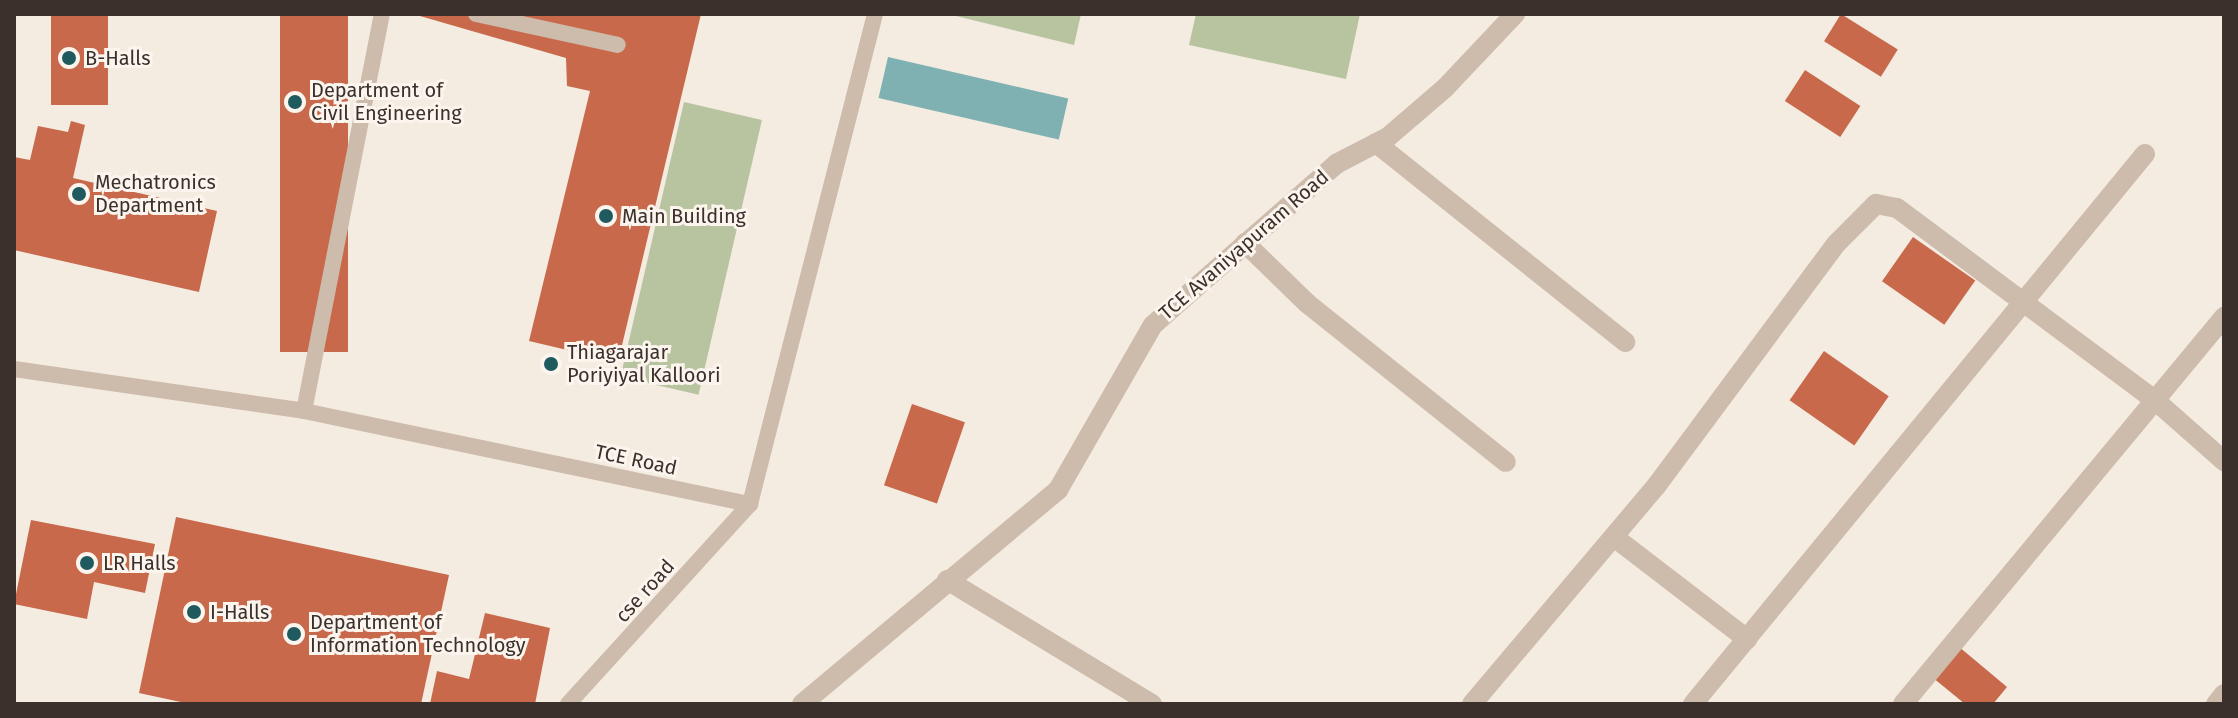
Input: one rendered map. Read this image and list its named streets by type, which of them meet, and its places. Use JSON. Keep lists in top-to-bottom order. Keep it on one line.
{"streets":{"street":["TCE Avaniyapuram Road"],"lane":["TCE Road","cse road"]},"crossings":[["TCE Road","cse road"]],"places":["B-Halls","Department of Civil Engineering","Mechatronics Department","Main Building","Thiagarajar Poriyiyal Kalloori","LR Halls","I-Halls","Department of Information Technology"]}
